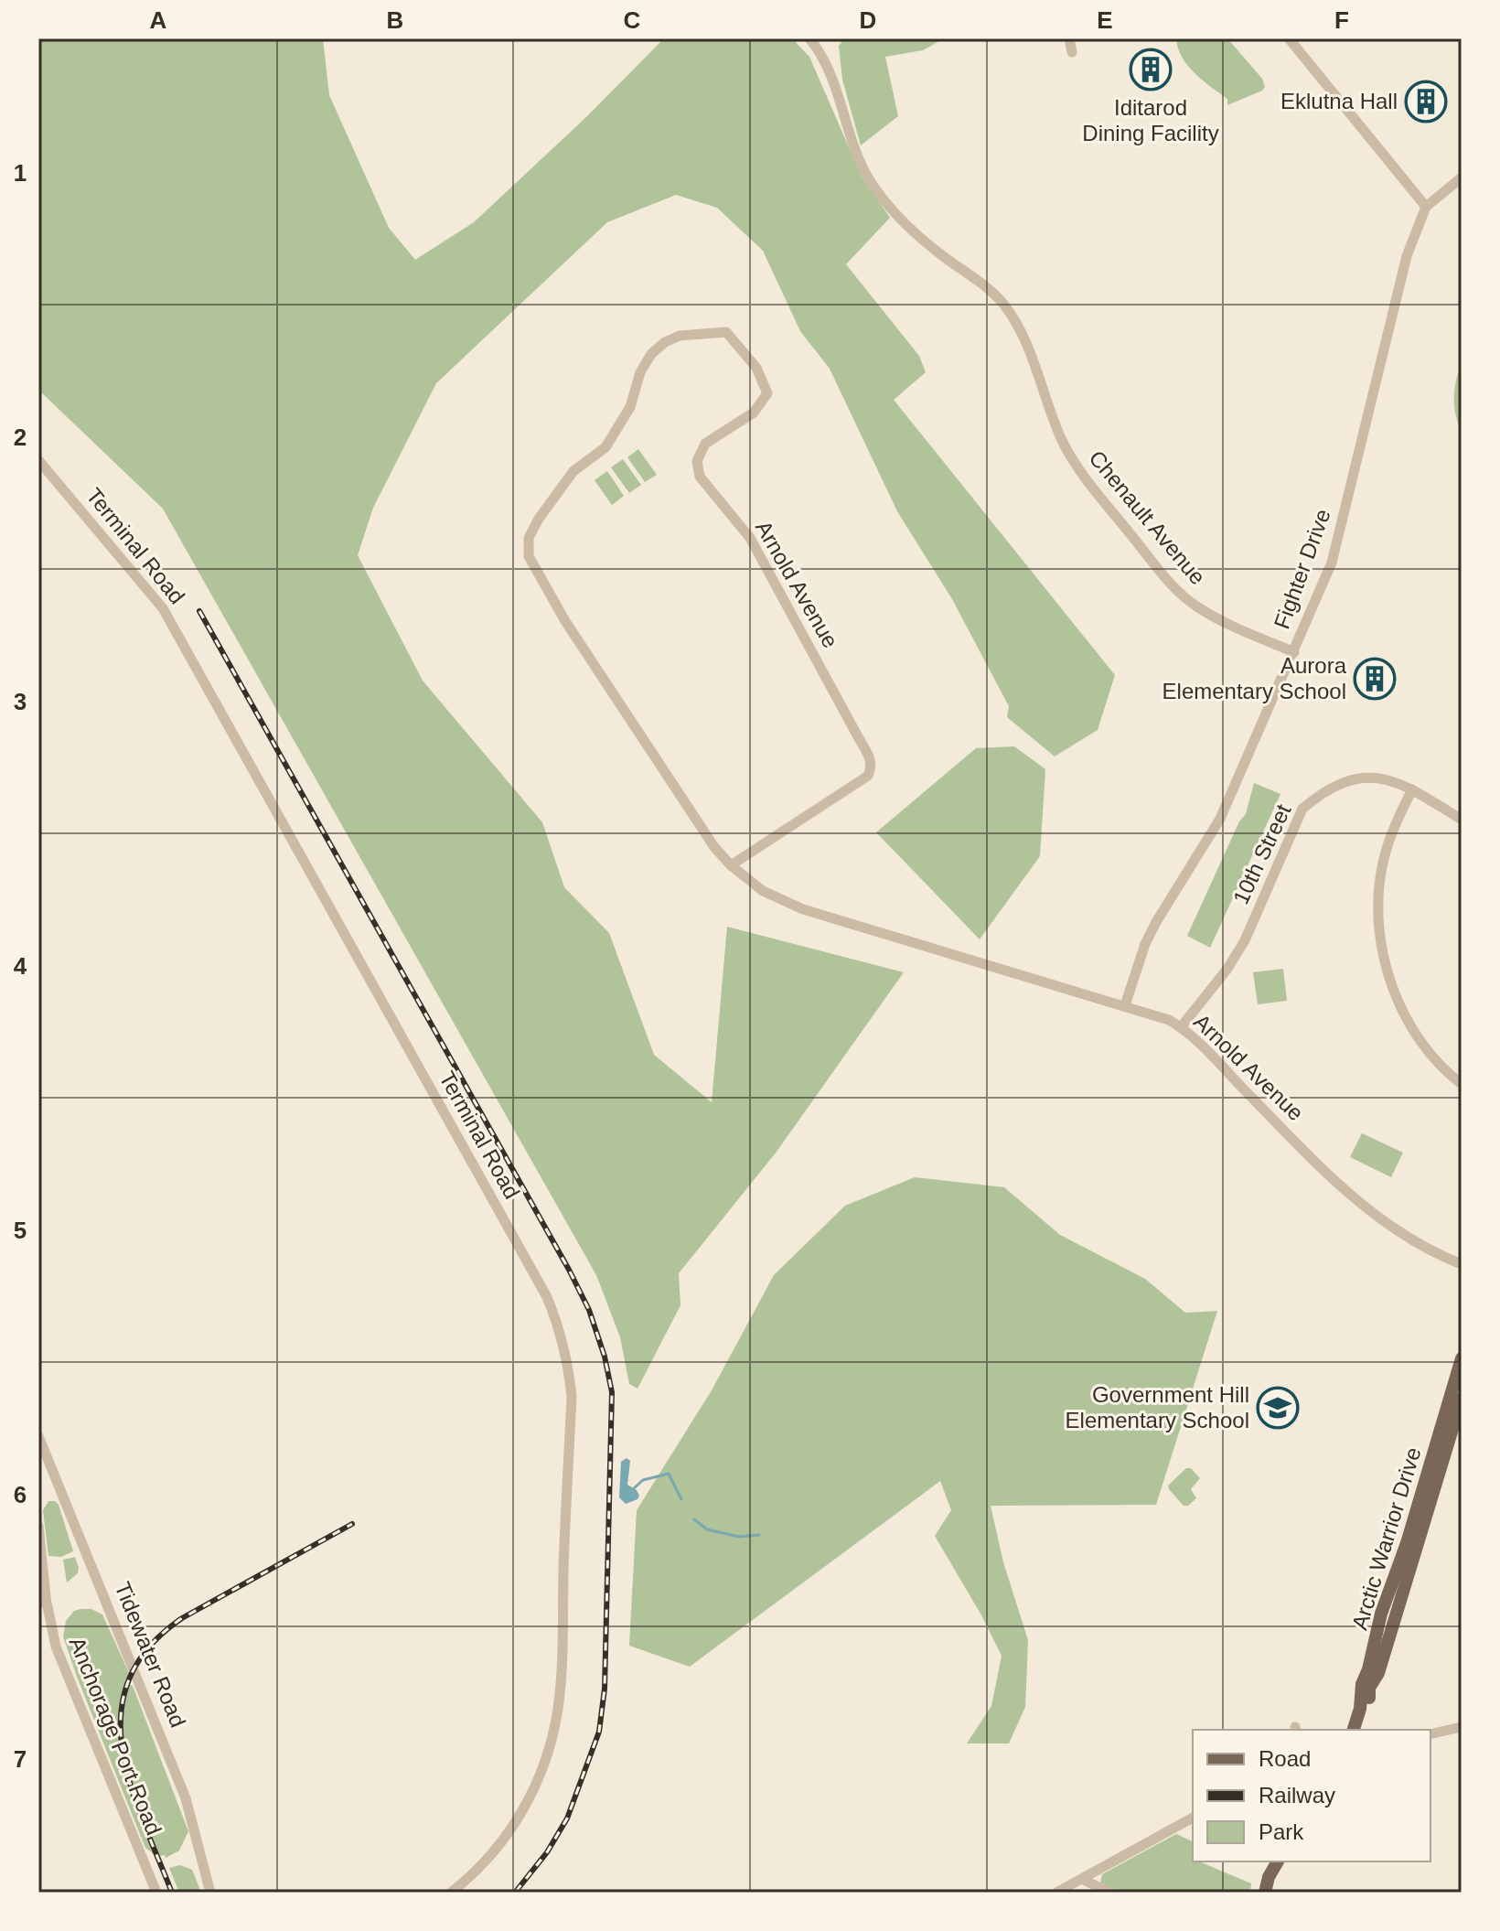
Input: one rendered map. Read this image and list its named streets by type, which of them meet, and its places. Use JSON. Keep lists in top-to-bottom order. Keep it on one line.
{"streets":{"main road":["Arctic Warrior Drive"],"street":["Chenault Avenue","Terminal Road","Fighter Drive","Arnold Avenue","10th Street","Tidewater Road","Anchorage Port Road"]},"crossings":[["Chenault Avenue","Fighter Drive"],["Fighter Drive","Arnold Avenue"],["Arnold Avenue","10th Street"]],"places":{"building":["Iditarod Dining Facility","Eklutna Hall","Aurora Elementary School"],"school or university":["Government Hill Elementary School"]},"legend":["Road","Railway","Park"],"grid":{"columns":["A","B","C","D","E","F"],"rows":["1","2","3","4","5","6","7"]}}
